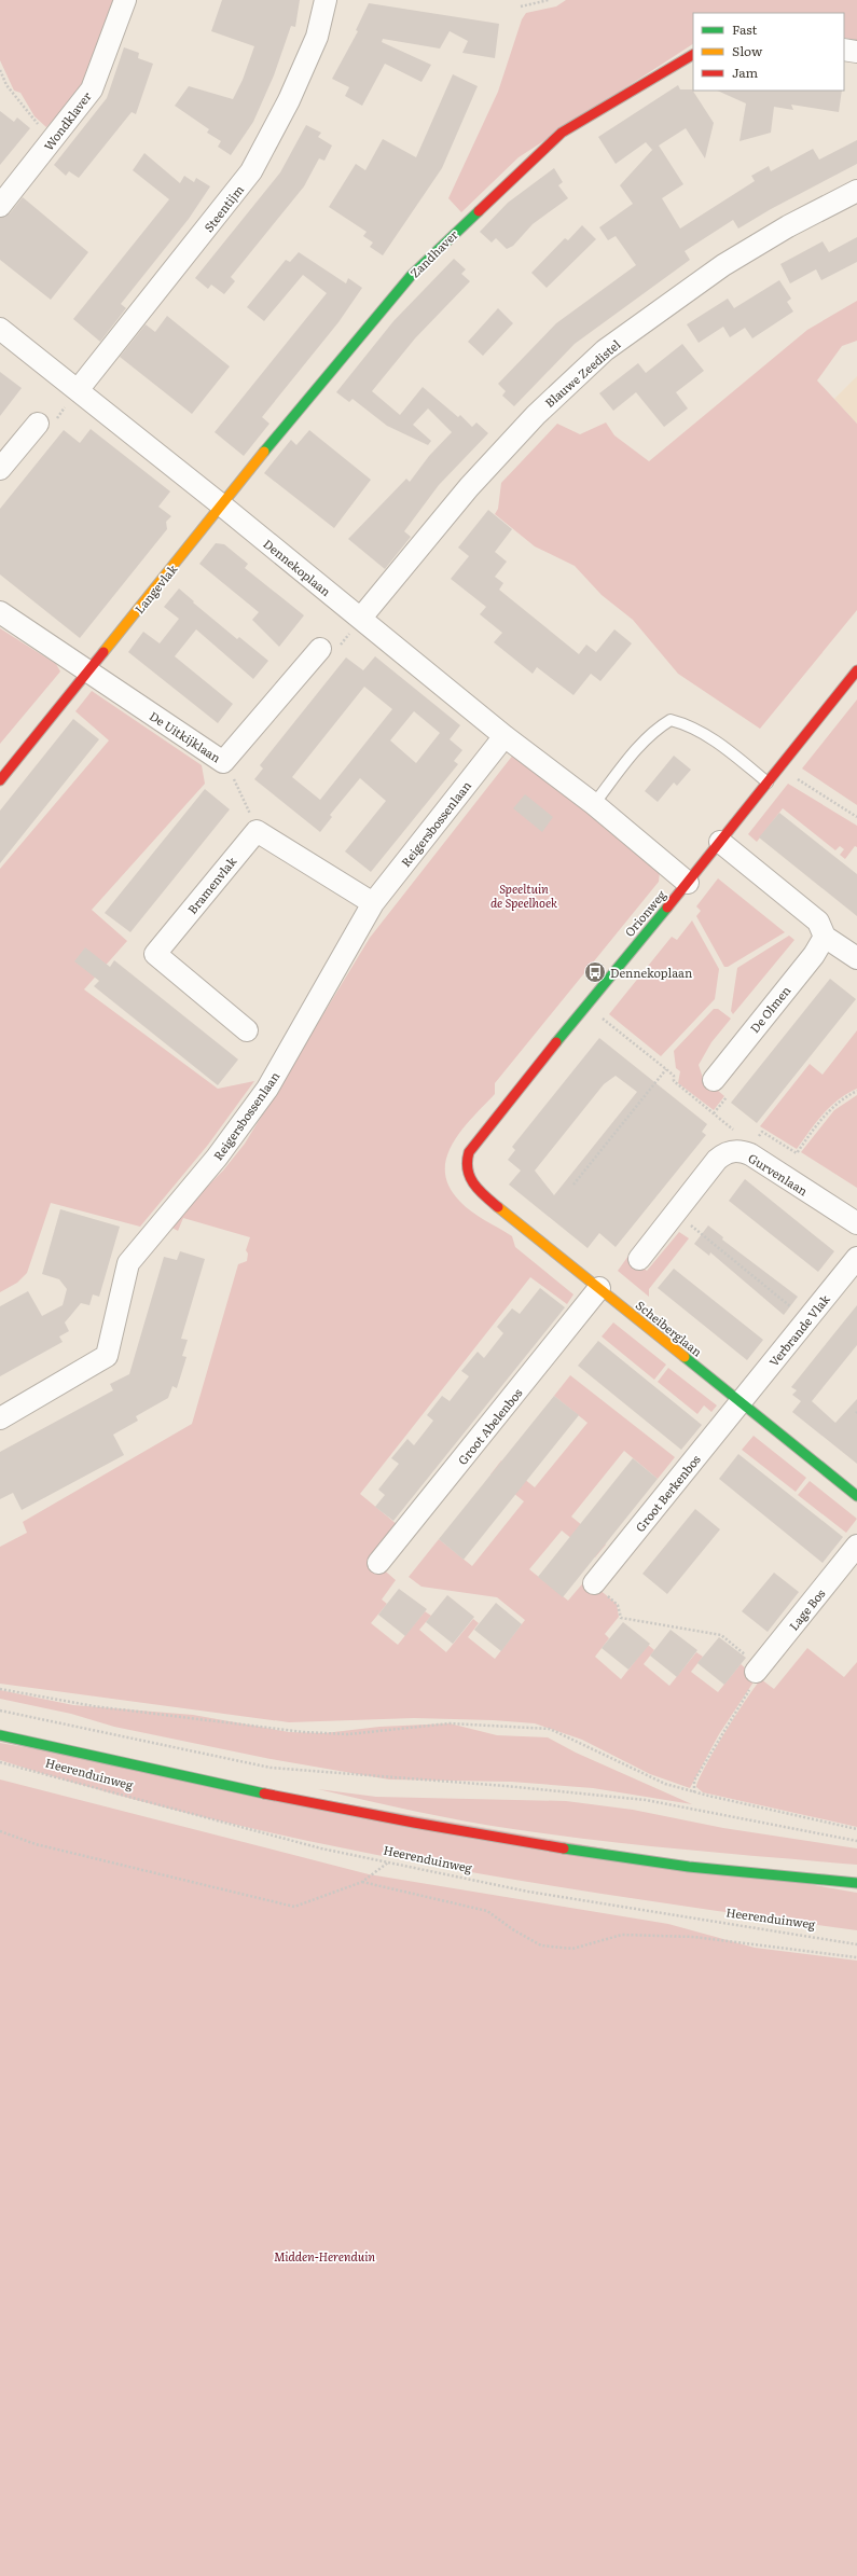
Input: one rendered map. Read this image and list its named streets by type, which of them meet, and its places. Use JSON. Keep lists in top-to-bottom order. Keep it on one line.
{"streets":{"street":["Wondklaver","Steentijm","Zandhaver","Blauwe Zeedistel","Dennekoplaan","Langevlak","De Uitkijklaan","Reigersbossenlaan","Bramenvlak","Orionweg","De Olmen","Gurvenlaan","Scheiberglaan","Verbrande Vlak","Groot Abelenbos","Groot Berkenbos","Lage Bos","Heerenduinweg"]},"crossings":[["Steentijm","Dennekoplaan"],["Zandhaver","Dennekoplaan"],["Zandhaver","Langevlak"],["Blauwe Zeedistel","Dennekoplaan"],["Dennekoplaan","Langevlak"],["Dennekoplaan","Reigersbossenlaan"],["Dennekoplaan","Orionweg"],["Langevlak","De Uitkijklaan"],["Orionweg","Scheiberglaan"],["Scheiberglaan","Verbrande Vlak"],["Scheiberglaan","Groot Abelenbos"],["Scheiberglaan","Groot Berkenbos"],["Verbrande Vlak","Groot Berkenbos"]],"parks":["Speeltuin de Speelhoek","Midden-Herenduin"],"places":{"bus stop":["Dennekoplaan"]},"legend":["Fast","Slow","Jam"]}
